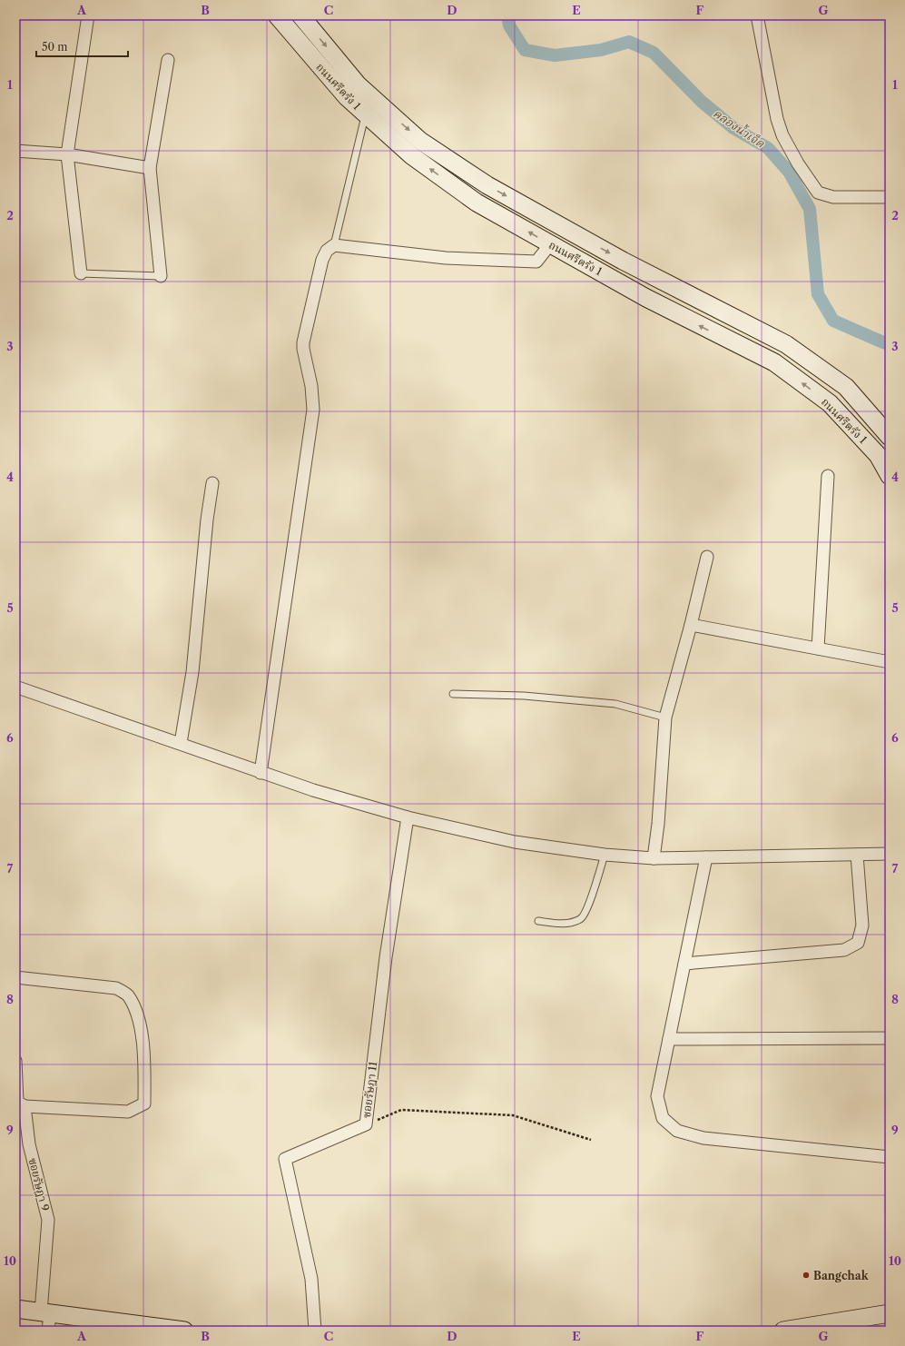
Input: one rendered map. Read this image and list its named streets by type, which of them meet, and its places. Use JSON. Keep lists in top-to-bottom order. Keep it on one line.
{"streets":{"street":["ถนนศรีตรัง 1","ซอยรัษฎา 11","ซอยรัษฎา 9"]},"water":["คลองน้ำเจ็ด"],"places":["Bangchak"],"scale_bar":"50 m","grid":{"columns":["A","B","C","D","E","F","G"],"rows":["1","2","3","4","5","6","7","8","9","10"]}}
